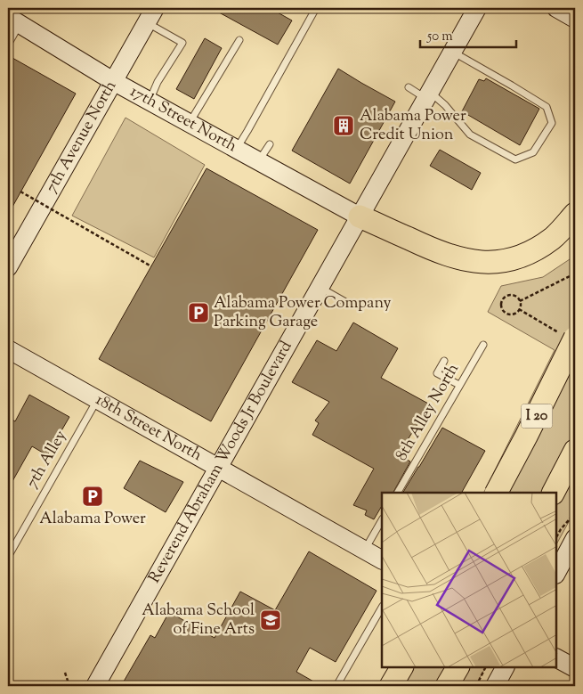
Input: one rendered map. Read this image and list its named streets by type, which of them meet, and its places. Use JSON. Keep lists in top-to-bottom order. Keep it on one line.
{"streets":{"highway":["I 20"],"street":["17th Street North","7th Avenue North","18th Street North","Reverend Abraham Woods Jr Boulevard"],"lane":["8th Alley North","7th Alley"]},"crossings":[["17th Street North","7th Avenue North"],["17th Street North","Reverend Abraham Woods Jr Boulevard"],["18th Street North","7th Alley"],["18th Street North","Reverend Abraham Woods Jr Boulevard"]],"places":{"building":["Alabama Power Credit Union"],"parking":["Alabama Power Company Parking Garage","Alabama Power"],"school or university":["Alabama School of Fine Arts"]},"scale_bar":"50 m"}
